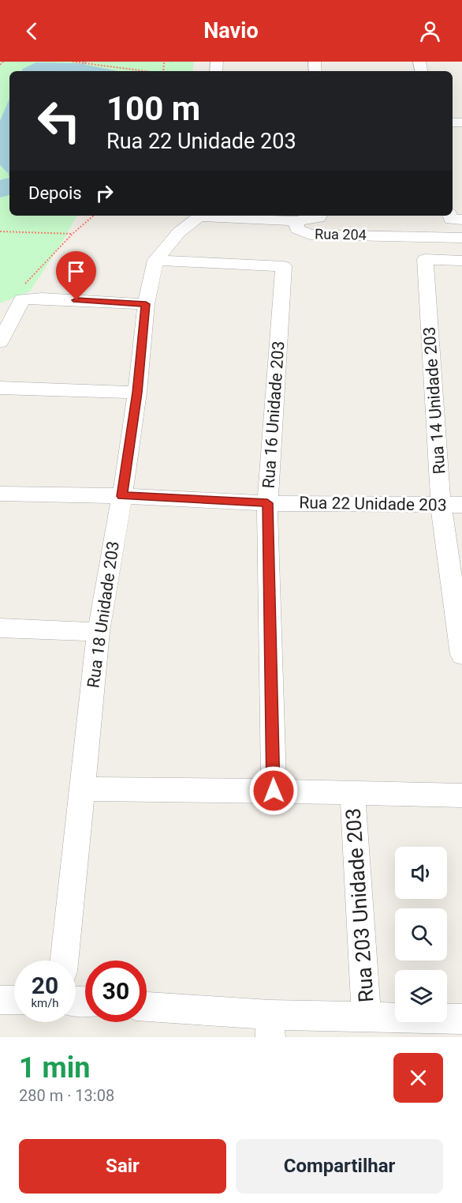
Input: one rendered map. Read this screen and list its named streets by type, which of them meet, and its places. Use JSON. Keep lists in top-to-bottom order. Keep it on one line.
{"streets":{"street":["Rua 204","Rua 14 Unidade 203","Rua 16 Unidade 203","Rua 22 Unidade 203","Rua 18 Unidade 203","Rua 203 Unidade 203"]},"crossings":[["Rua 14 Unidade 203","Rua 22 Unidade 203"],["Rua 16 Unidade 203","Rua 22 Unidade 203"],["Rua 16 Unidade 203","Rua 18 Unidade 203"],["Rua 22 Unidade 203","Rua 18 Unidade 203"]],"page":{"header":"Navio","turn":["100 m","Rua 22 Unidade 203"],"then":"Depois","speed":"20 km/h","limit":"30","heading":["1 min","280 m · 13:08"],"buttons":["Sair","Compartilhar"]}}
